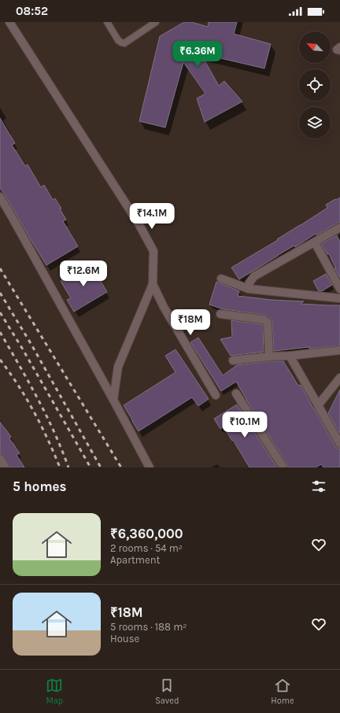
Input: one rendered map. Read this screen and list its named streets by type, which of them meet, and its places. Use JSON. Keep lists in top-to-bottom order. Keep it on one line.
{"north":"top left","page":{"status":"08:52","price":["₹6.36M","₹14.1M","₹12.6M","₹18M","₹10.1M"],"heading":"5 homes","list":[{"name":"₹6,360,000","note":"2 rooms · 54 m² · Apartment"},{"name":"₹18M","note":"5 rooms · 188 m² · House"}],"tabs":["Map","Saved","Home"]}}
